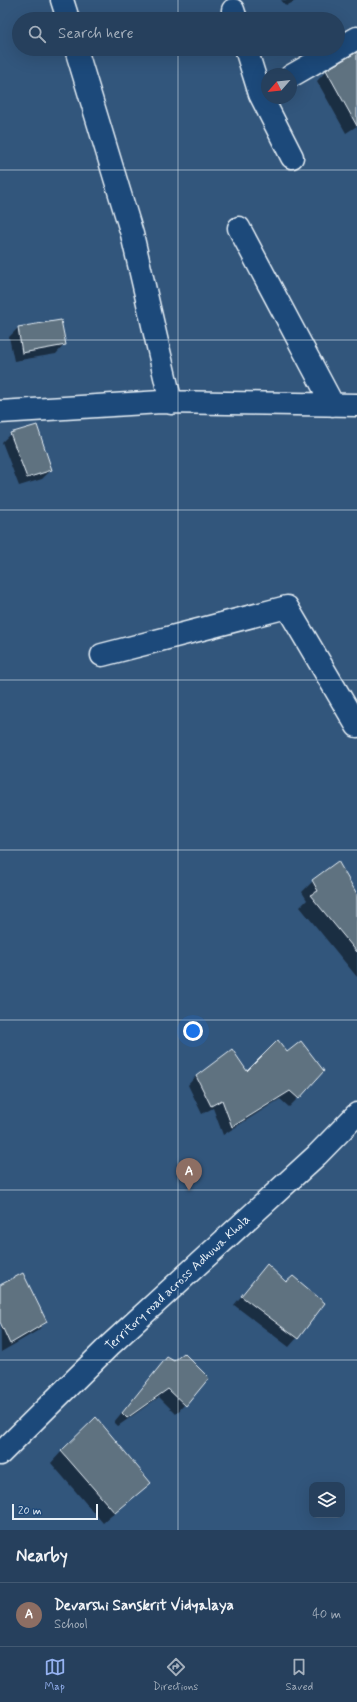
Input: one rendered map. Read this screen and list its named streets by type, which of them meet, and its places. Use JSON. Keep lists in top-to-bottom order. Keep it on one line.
{"streets":{"street":["Territory road across Adhuwa Khola"]},"scale_bar":"20 m","north":"bottom left","page":{"search":"Search here","pins":"A","scale":"20 m","heading":"Nearby","list":[{"mark":"A","name":"Devarshi Sanskrit Vidyalaya","note":"School","value":"40 m"}],"nav":["Map","Directions","Saved"]}}
